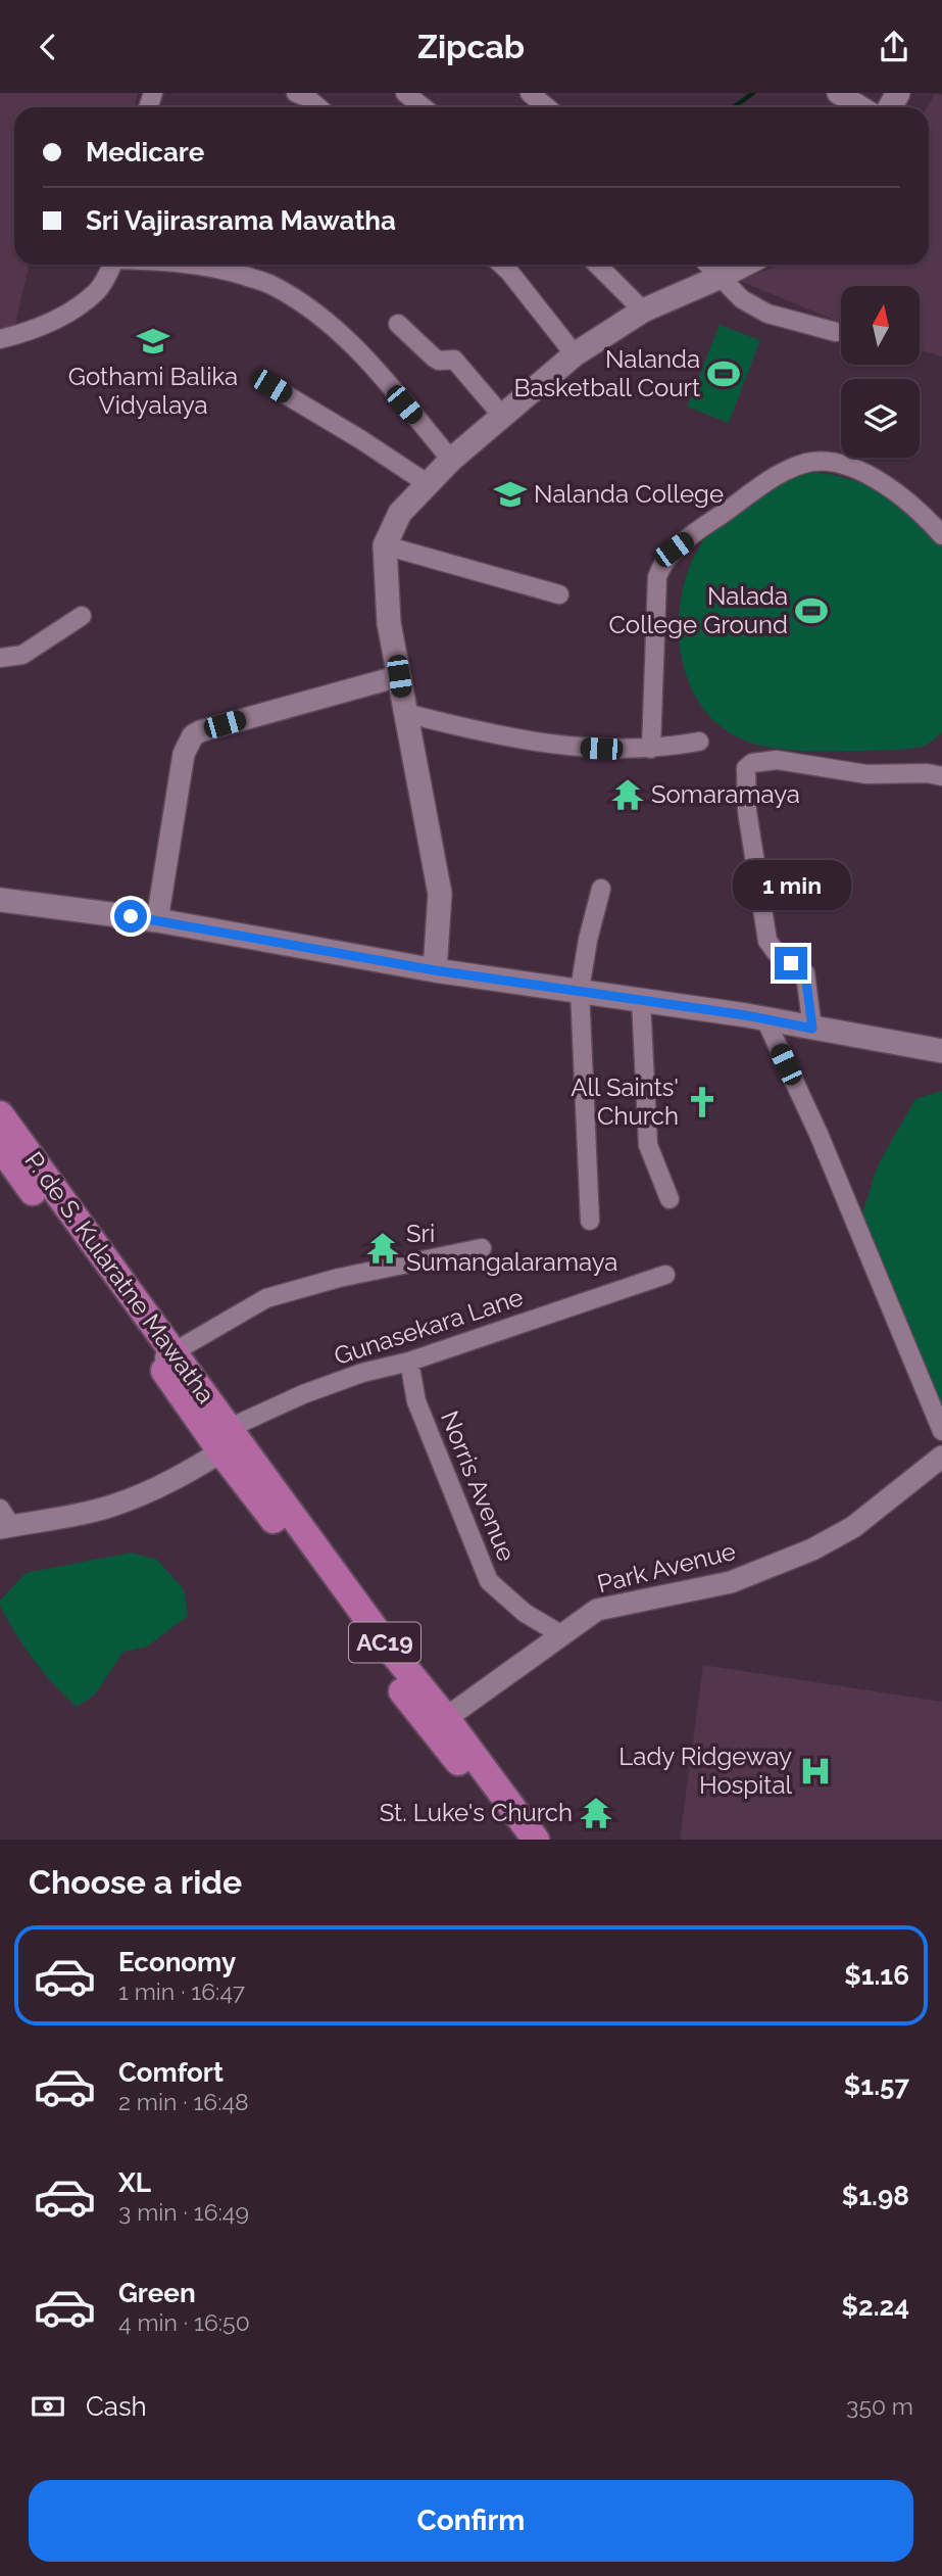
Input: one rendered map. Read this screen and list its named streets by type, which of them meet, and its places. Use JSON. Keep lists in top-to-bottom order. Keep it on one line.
{"streets":{"main road":["P. de S. Kularatne Mawatha","AC19"],"street":["Gunasekara Lane","Norris Avenue","Park Avenue"]},"crossings":[["P. de S. Kularatne Mawatha","Gunasekara Lane"],["P. de S. Kularatne Mawatha","AC19"],["Gunasekara Lane","Norris Avenue"],["Gunasekara Lane","AC19"],["Norris Avenue","Park Avenue"],["Park Avenue","AC19"]],"places":{"school or university":["Gothami Balika Vidyalaya","Nalanda College"],"sports":["Nalanda Basketball Court","Nalada College Ground"],"temple":["Somaramaya","Sri Sumangalaramaya","St. Luke's Church"],"church":["All Saints' Church"],"hospital":["Lady Ridgeway Hospital"]},"north":"top","page":{"header":"Zipcab","banner":["Medicare","Sri Vajirasrama Mawatha"],"bubble":"1 min","heading":"Choose a ride","list":[{"name":"Economy","note":"1 min · 16:47","value":"$1.16"},{"name":"Comfort","note":"2 min · 16:48","value":"$1.57"},{"name":"XL","note":"3 min · 16:49","value":"$1.98"},{"name":"Green","note":"4 min · 16:50","value":"$2.24"}],"pay":["Cash","350 m"],"buttons":"Confirm"}}
